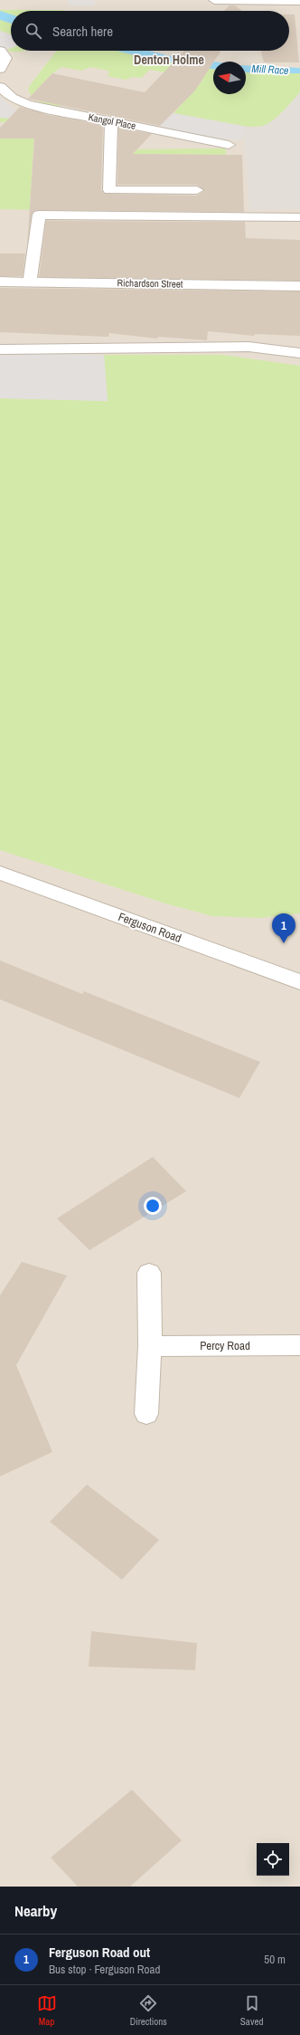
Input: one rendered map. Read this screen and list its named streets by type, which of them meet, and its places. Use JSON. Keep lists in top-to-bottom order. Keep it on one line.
{"streets":{"street":["Kangol Place","Richardson Street","Ferguson Road","Percy Road"]},"districts":["Denton Holme"],"water":["Mill Race"],"north":"left","page":{"search":"Search here","pins":"1","heading":"Nearby","list":[{"mark":"1","name":"Ferguson Road out","note":"Bus stop · Ferguson Road","value":"50 m"}],"nav":["Map","Directions","Saved"]}}
